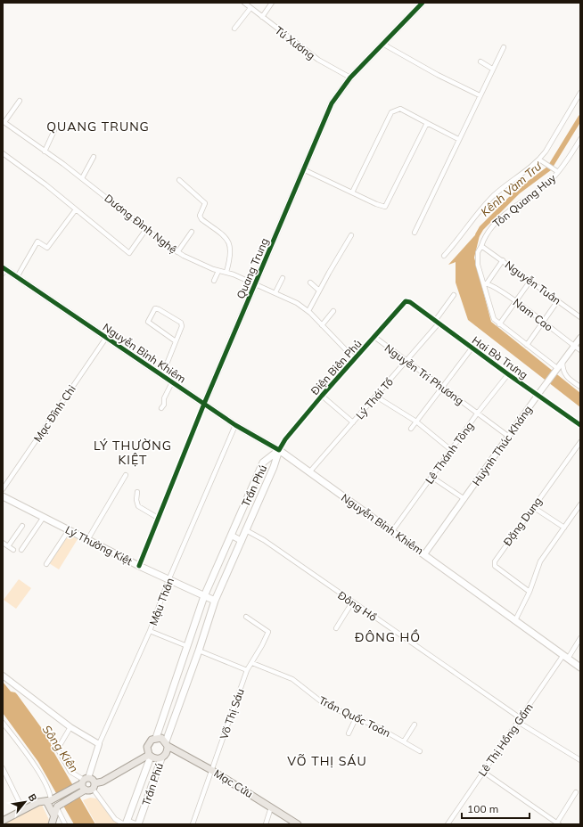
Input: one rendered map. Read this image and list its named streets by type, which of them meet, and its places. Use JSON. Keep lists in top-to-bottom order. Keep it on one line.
{"streets":{"main road":["Nguyễn Bỉnh Khiêm","Trần Phú","Lý Thường Kiệt","Mạc Cửu"],"street":["Tú Xương","Tôn Quang Huy","Dương Đình Nghệ","Quang Trung","Nguyễn Tuân","Nam Cao","Hai Bà Trưng","Điện Biên Phủ","Nguyễn Tri Phương","Lý Thái Tổ","Mạc Đĩnh Chi","Huỳnh Thúc Kháng","Lê Thánh Tông","Đặng Dung","Mậu Thân","Đông Hồ","Võ Thị Sáu","Trần Quốc Toản","Lê Thị Hồng Gấm"]},"crossings":[["Tú Xương","Quang Trung"],["Tôn Quang Huy","Nguyễn Tuân"],["Tôn Quang Huy","Nam Cao"],["Dương Đình Nghệ","Quang Trung"],["Dương Đình Nghệ","Điện Biên Phủ"],["Quang Trung","Nguyễn Bỉnh Khiêm"],["Quang Trung","Lý Thường Kiệt"],["Nam Cao","Huỳnh Thúc Kháng"],["Nguyễn Bỉnh Khiêm","Điện Biên Phủ"],["Nguyễn Bỉnh Khiêm","Lý Thái Tổ"],["Nguyễn Bỉnh Khiêm","Mạc Đĩnh Chi"],["Nguyễn Bỉnh Khiêm","Huỳnh Thúc Kháng"],["Nguyễn Bỉnh Khiêm","Lê Thánh Tông"],["Nguyễn Bỉnh Khiêm","Trần Phú"],["Nguyễn Bỉnh Khiêm","Mậu Thân"],["Nguyễn Bỉnh Khiêm","Lê Thị Hồng Gấm"],["Hai Bà Trưng","Điện Biên Phủ"],["Hai Bà Trưng","Lý Thái Tổ"],["Hai Bà Trưng","Huỳnh Thúc Kháng"],["Hai Bà Trưng","Lê Thánh Tông"],["Điện Biên Phủ","Nguyễn Tri Phương"],["Điện Biên Phủ","Trần Phú"],["Nguyễn Tri Phương","Lý Thái Tổ"],["Nguyễn Tri Phương","Huỳnh Thúc Kháng"],["Nguyễn Tri Phương","Lê Thánh Tông"],["Trần Phú","Lý Thường Kiệt"],["Trần Phú","Đông Hồ"],["Trần Phú","Mạc Cửu"],["Lý Thường Kiệt","Mậu Thân"],["Đông Hồ","Lê Thị Hồng Gấm"],["Võ Thị Sáu","Trần Quốc Toản"],["Võ Thị Sáu","Mạc Cửu"]],"districts":["QUANG TRUNG","LÝ THƯỜNG KIỆT","ĐÔNG HỒ","VÕ THỊ SÁU"],"water":["Kênh Vàm Trư","Sông Kiên"],"scale_bar":"100 m","north":"top right"}
